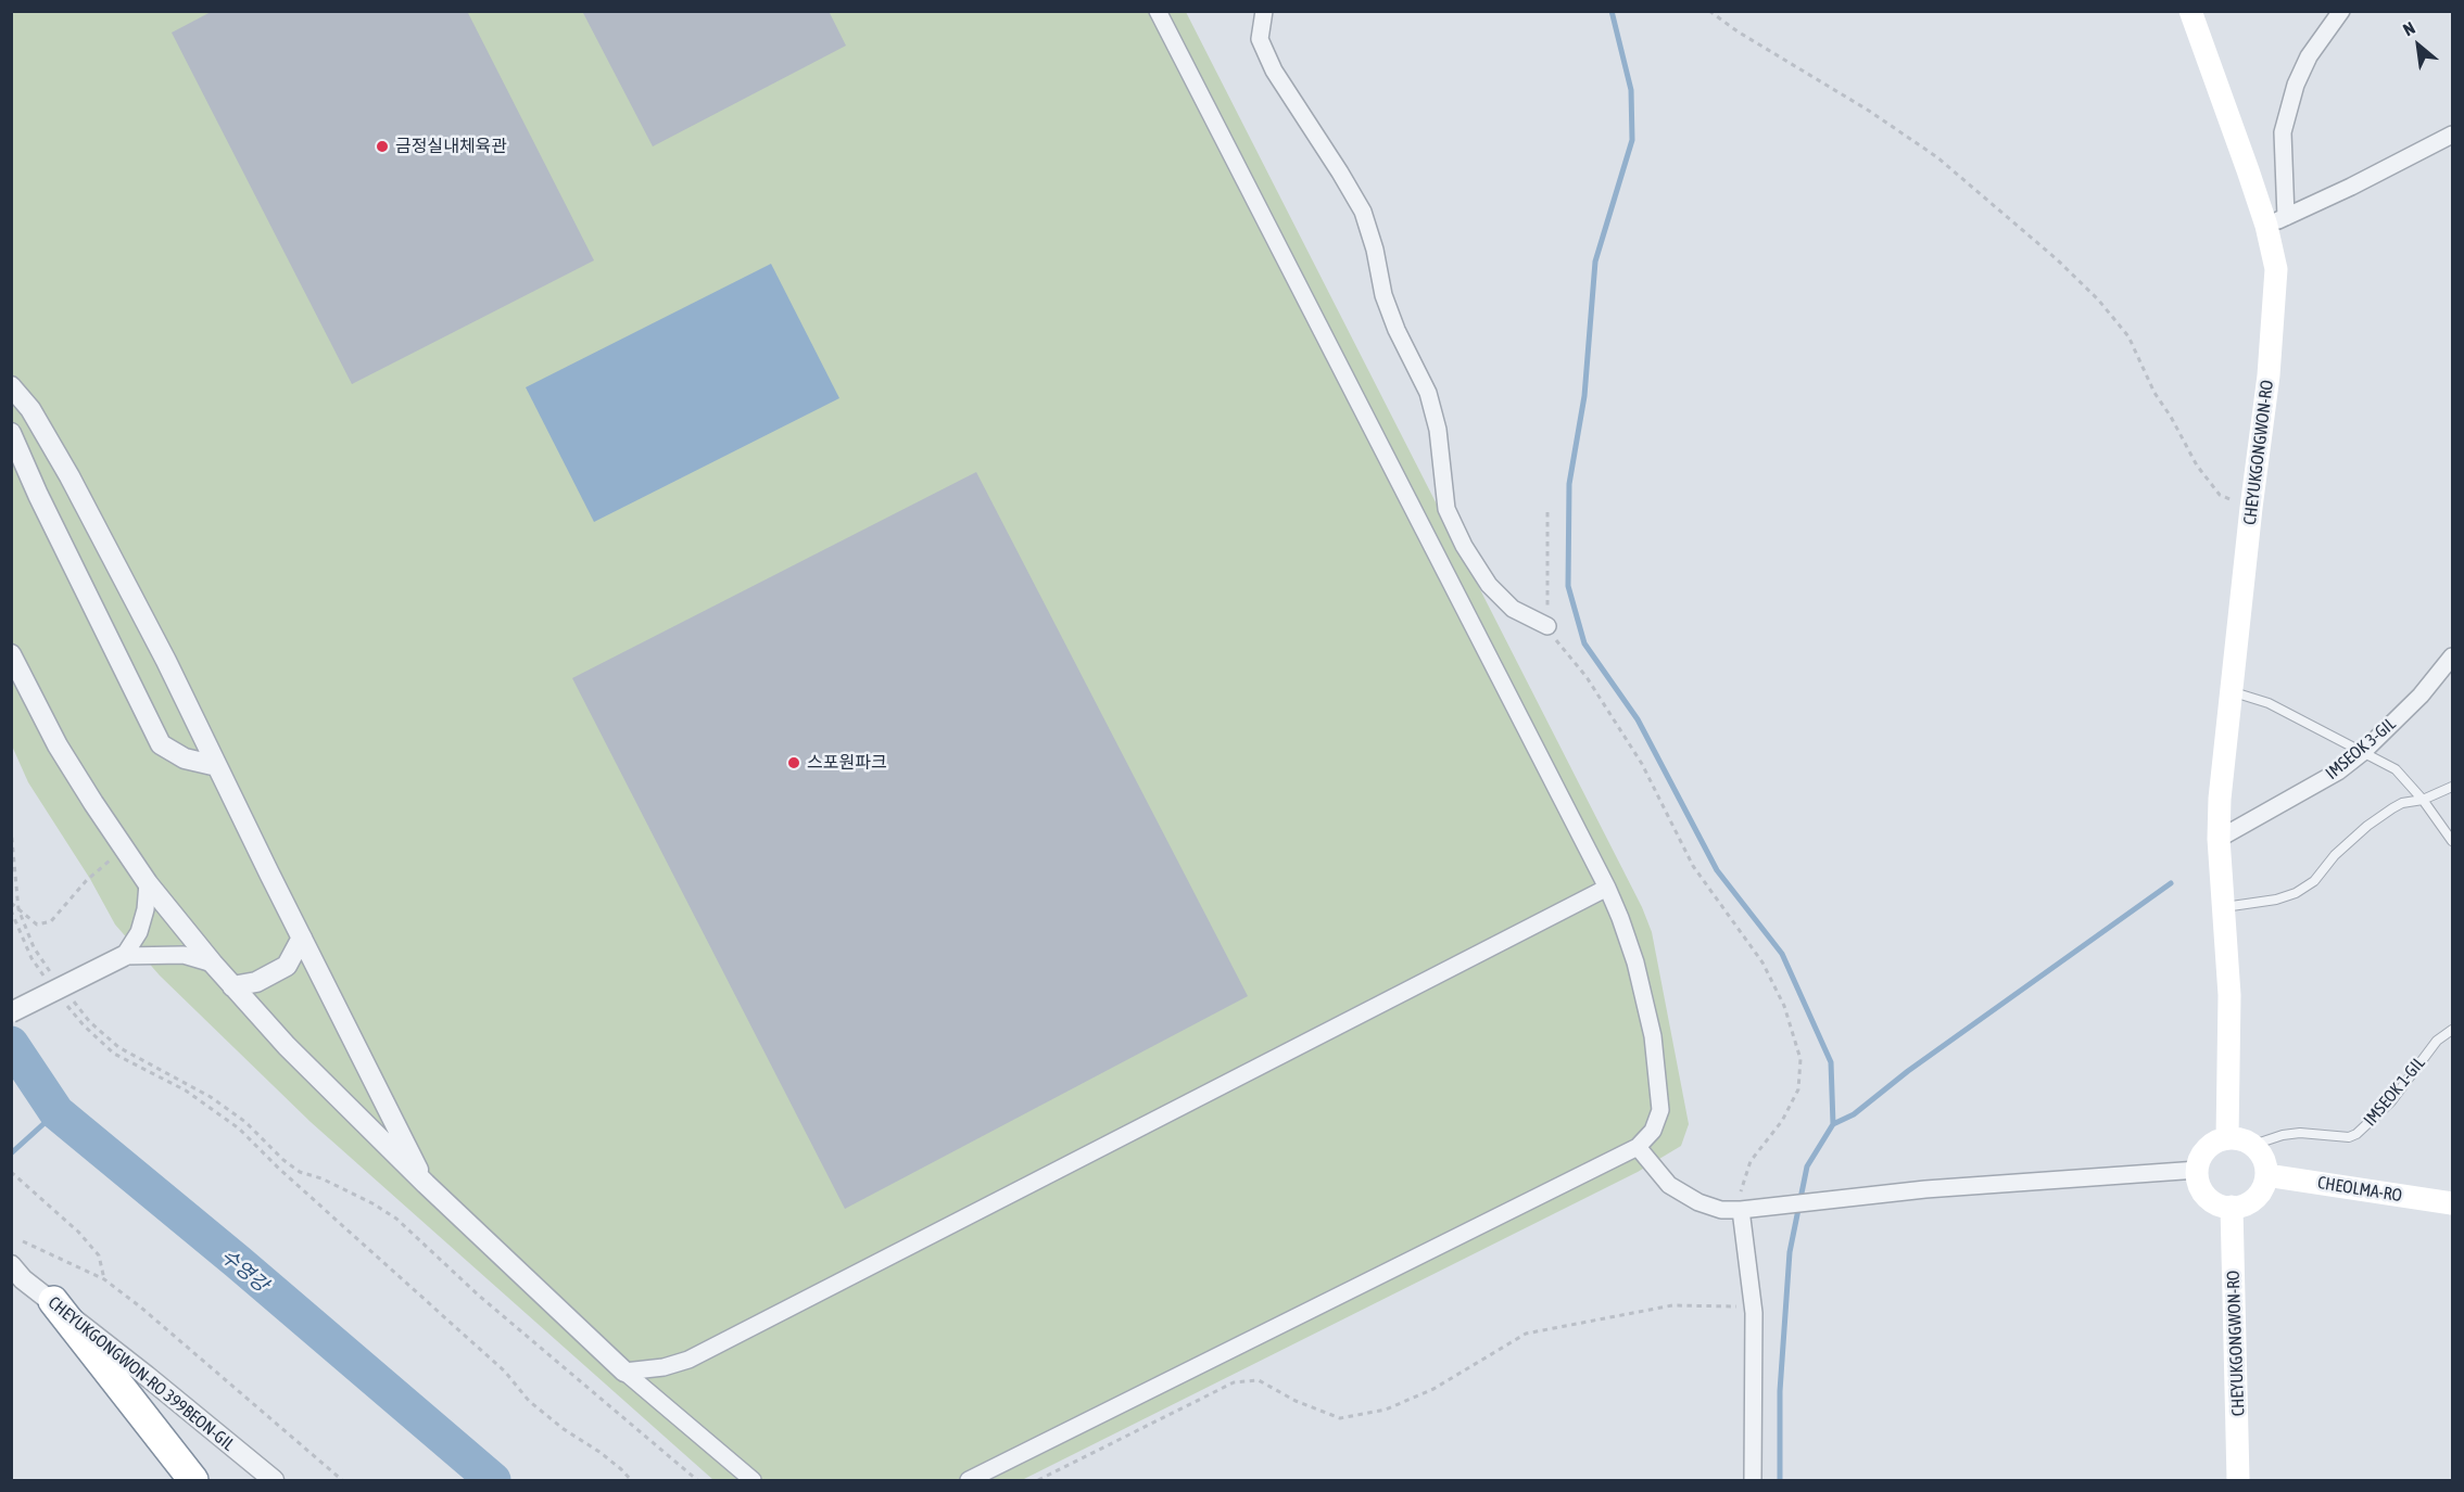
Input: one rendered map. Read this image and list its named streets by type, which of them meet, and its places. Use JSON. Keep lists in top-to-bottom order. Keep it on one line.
{"streets":{"main road":["CHEYUKGONGWON-RO","CHEOLMA-RO"],"street":["IMSEOK 3-GIL","CHEYUKGONGWON-RO 399BEON-GIL"],"lane":["IMSEOK 1-GIL"]},"crossings":[["CHEYUKGONGWON-RO","IMSEOK 3-GIL"],["CHEYUKGONGWON-RO","IMSEOK 1-GIL"],["CHEYUKGONGWON-RO","CHEOLMA-RO"],["IMSEOK 1-GIL","CHEOLMA-RO"]],"water":["수영강"],"places":["금정실내체육관","스포원파크"],"north":"top left"}
